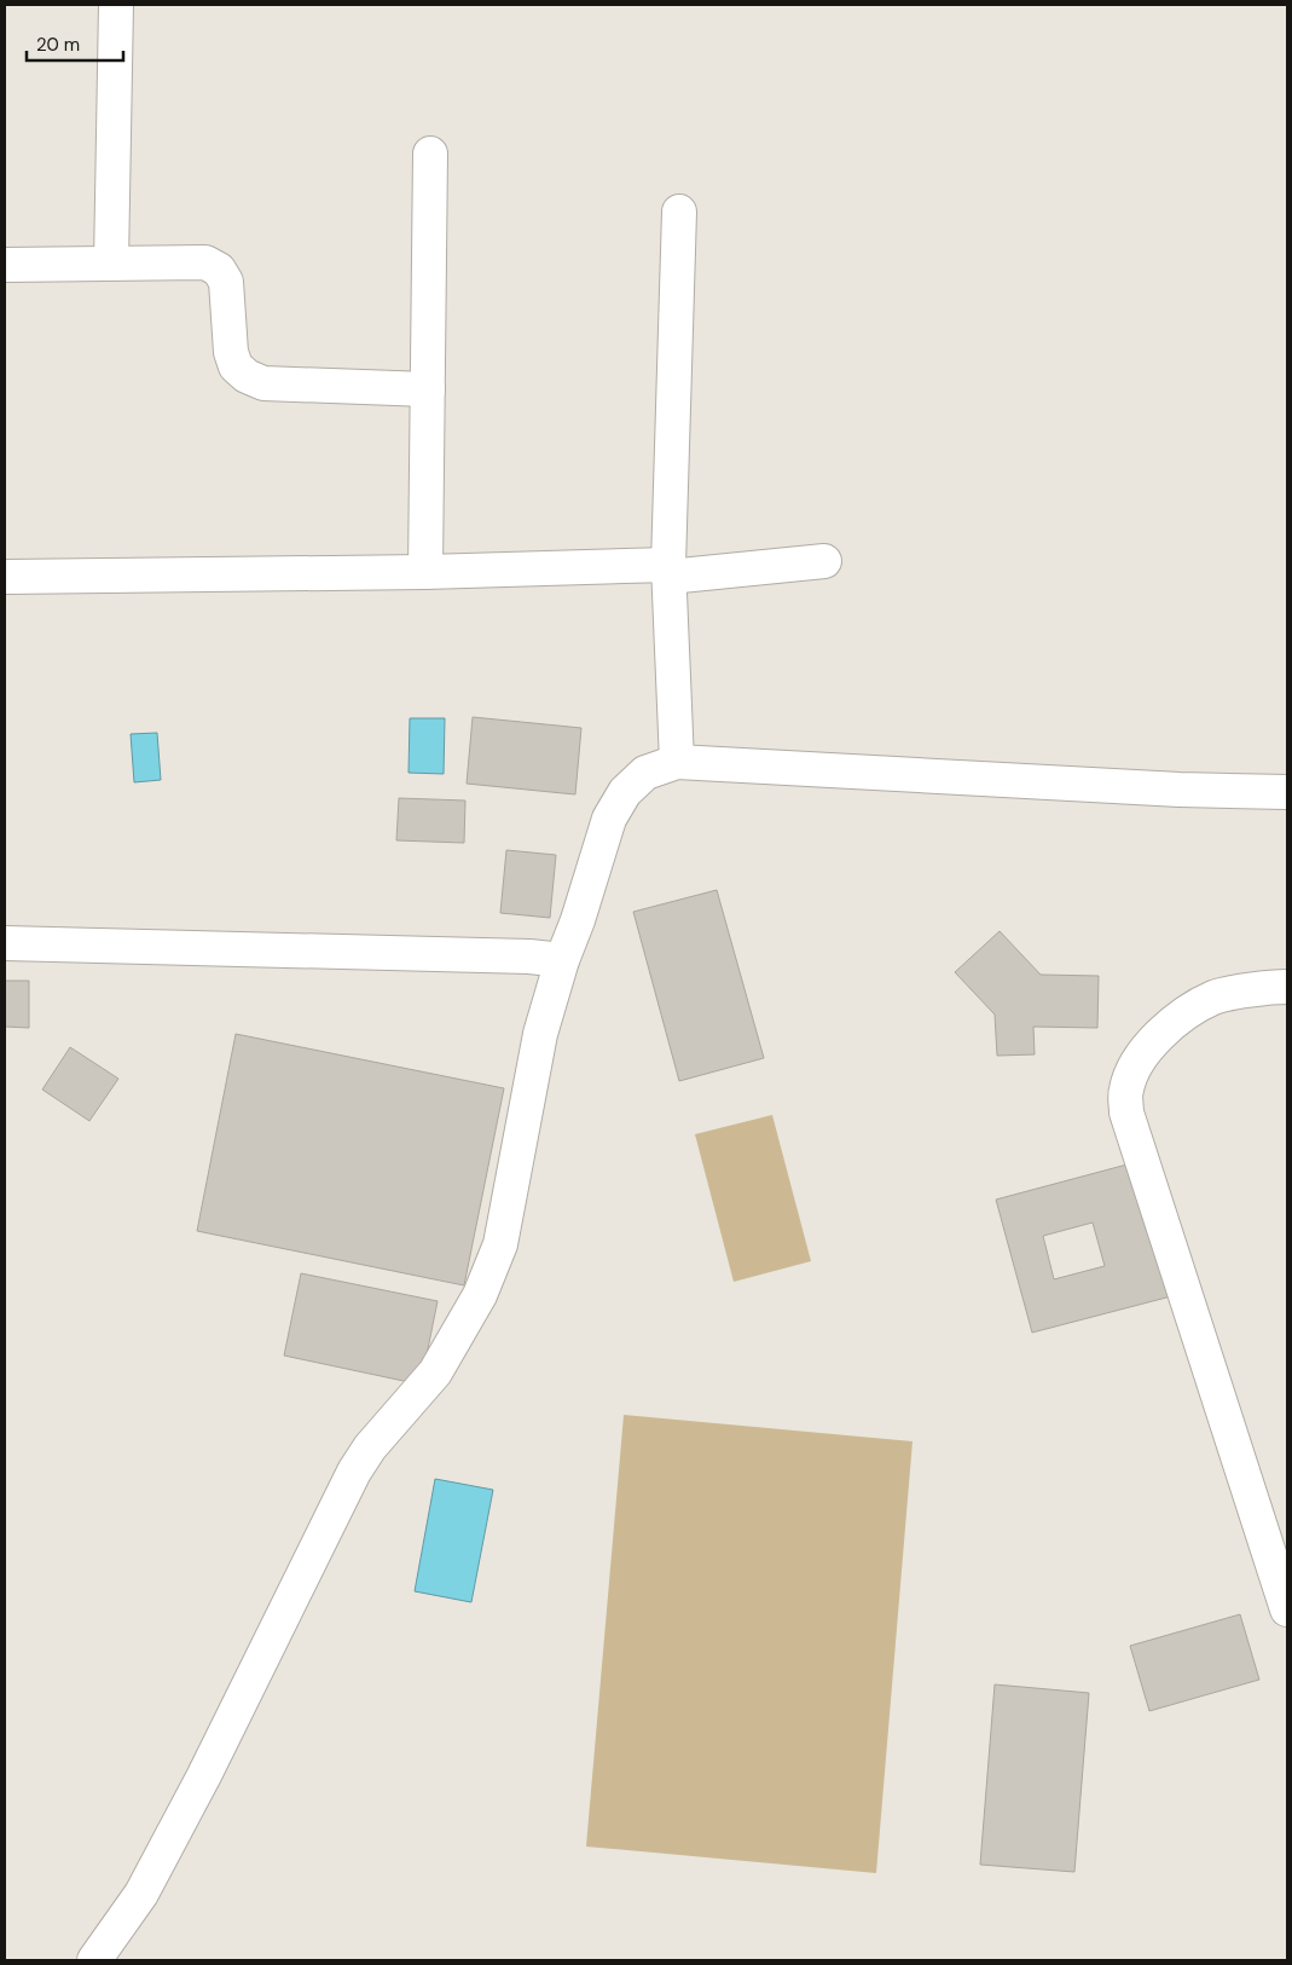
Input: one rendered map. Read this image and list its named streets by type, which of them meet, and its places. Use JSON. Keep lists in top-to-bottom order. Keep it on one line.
{"scale_bar":"20 m"}
